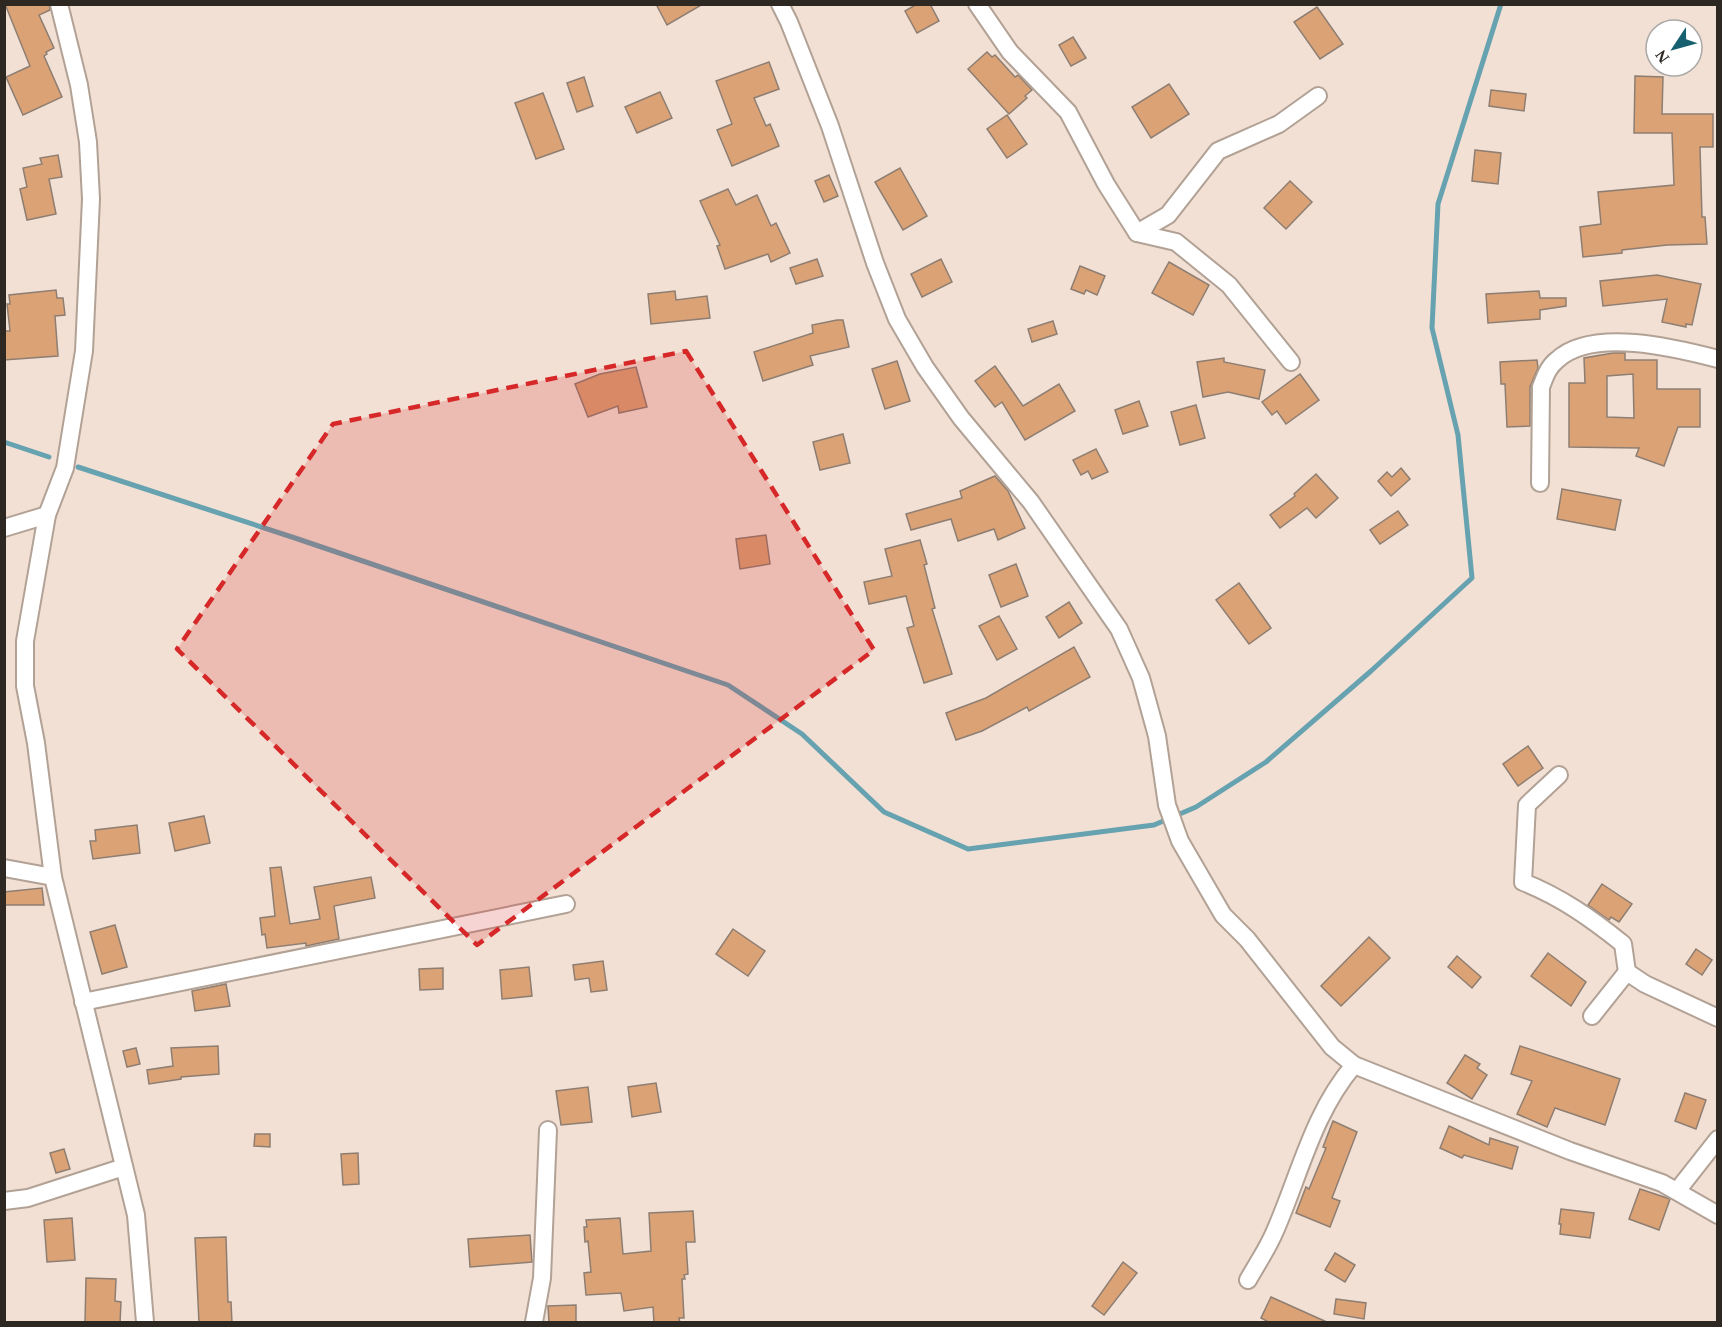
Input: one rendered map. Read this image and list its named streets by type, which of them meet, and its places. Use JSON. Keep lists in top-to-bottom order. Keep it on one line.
{"north":"bottom left"}
